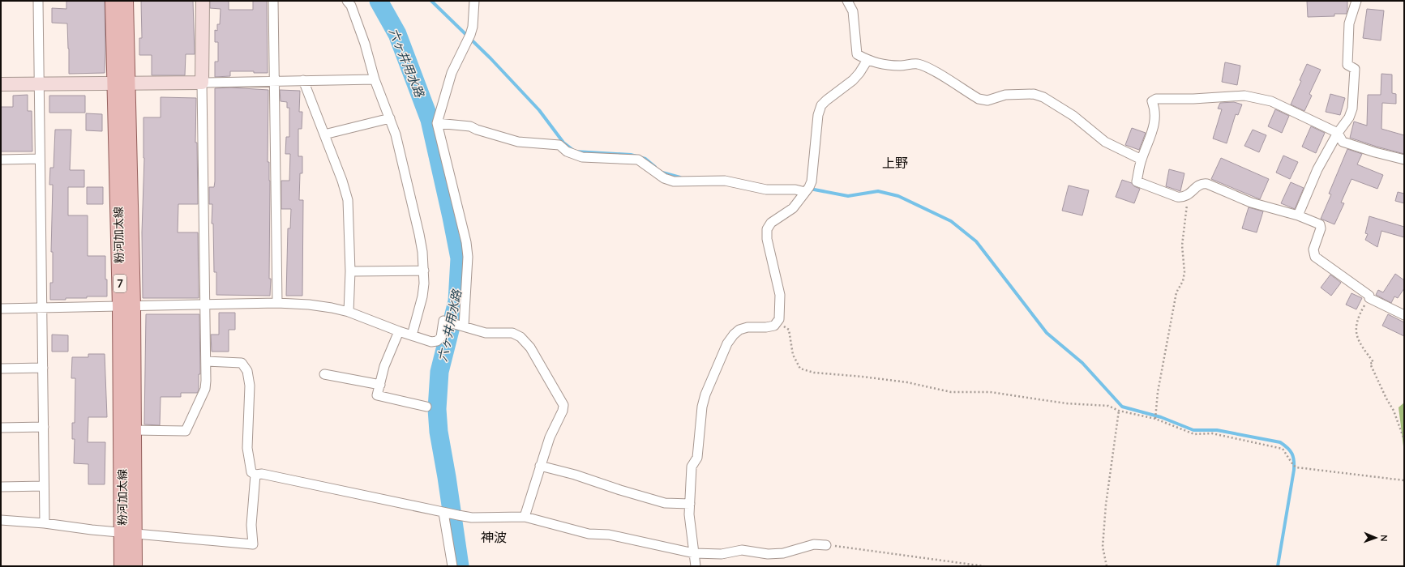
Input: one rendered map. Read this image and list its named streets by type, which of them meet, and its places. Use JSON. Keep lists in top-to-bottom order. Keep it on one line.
{"streets":{"main road":["粉河加太線","7"]},"districts":["上野","神波"],"water":["六ヶ井用水路"],"north":"right"}
